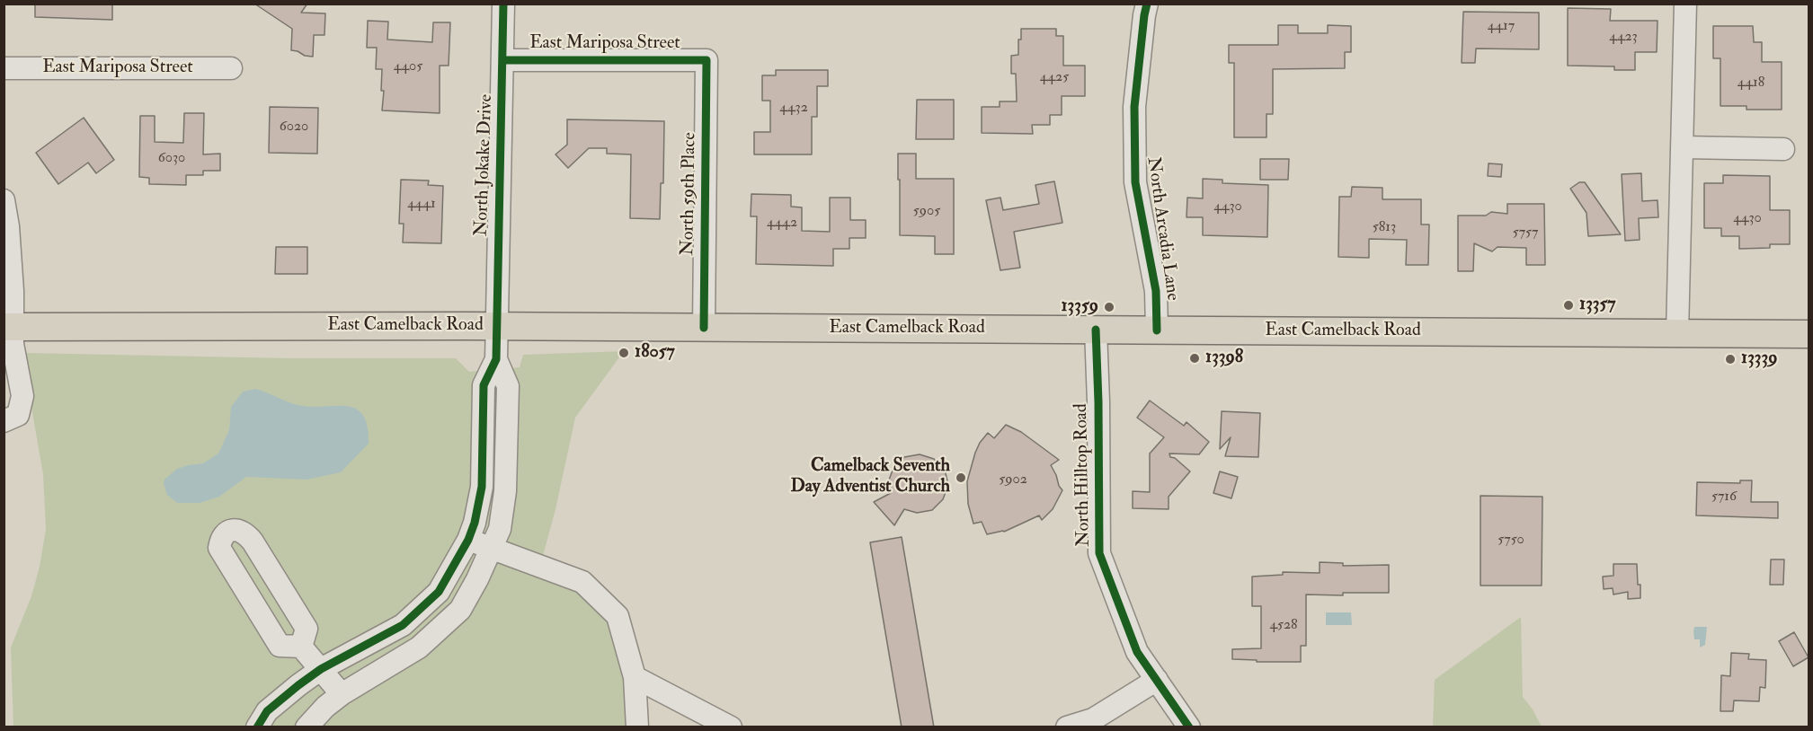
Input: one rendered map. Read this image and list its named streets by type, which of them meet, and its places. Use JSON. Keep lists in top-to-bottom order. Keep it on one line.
{"streets":{"main road":["East Camelback Road"],"street":["East Mariposa Street","North Jokake Drive","North 59th Place","North Arcadia Lane","North Hilltop Road"]},"crossings":[["East Mariposa Street","North Jokake Drive"],["East Mariposa Street","North 59th Place"],["North Jokake Drive","East Camelback Road"],["North 59th Place","East Camelback Road"],["North Arcadia Lane","East Camelback Road"],["East Camelback Road","North Hilltop Road"]],"places":["13357","13359","18057","13398","13339","Camelback Seventh Day Adventist Church"],"house_numbers":["4417","4423","4405","4425","4418","4432","6020","6030","4441","4430","5905","4430","4442","5813","5757","5902","5716","5750","4528"]}
